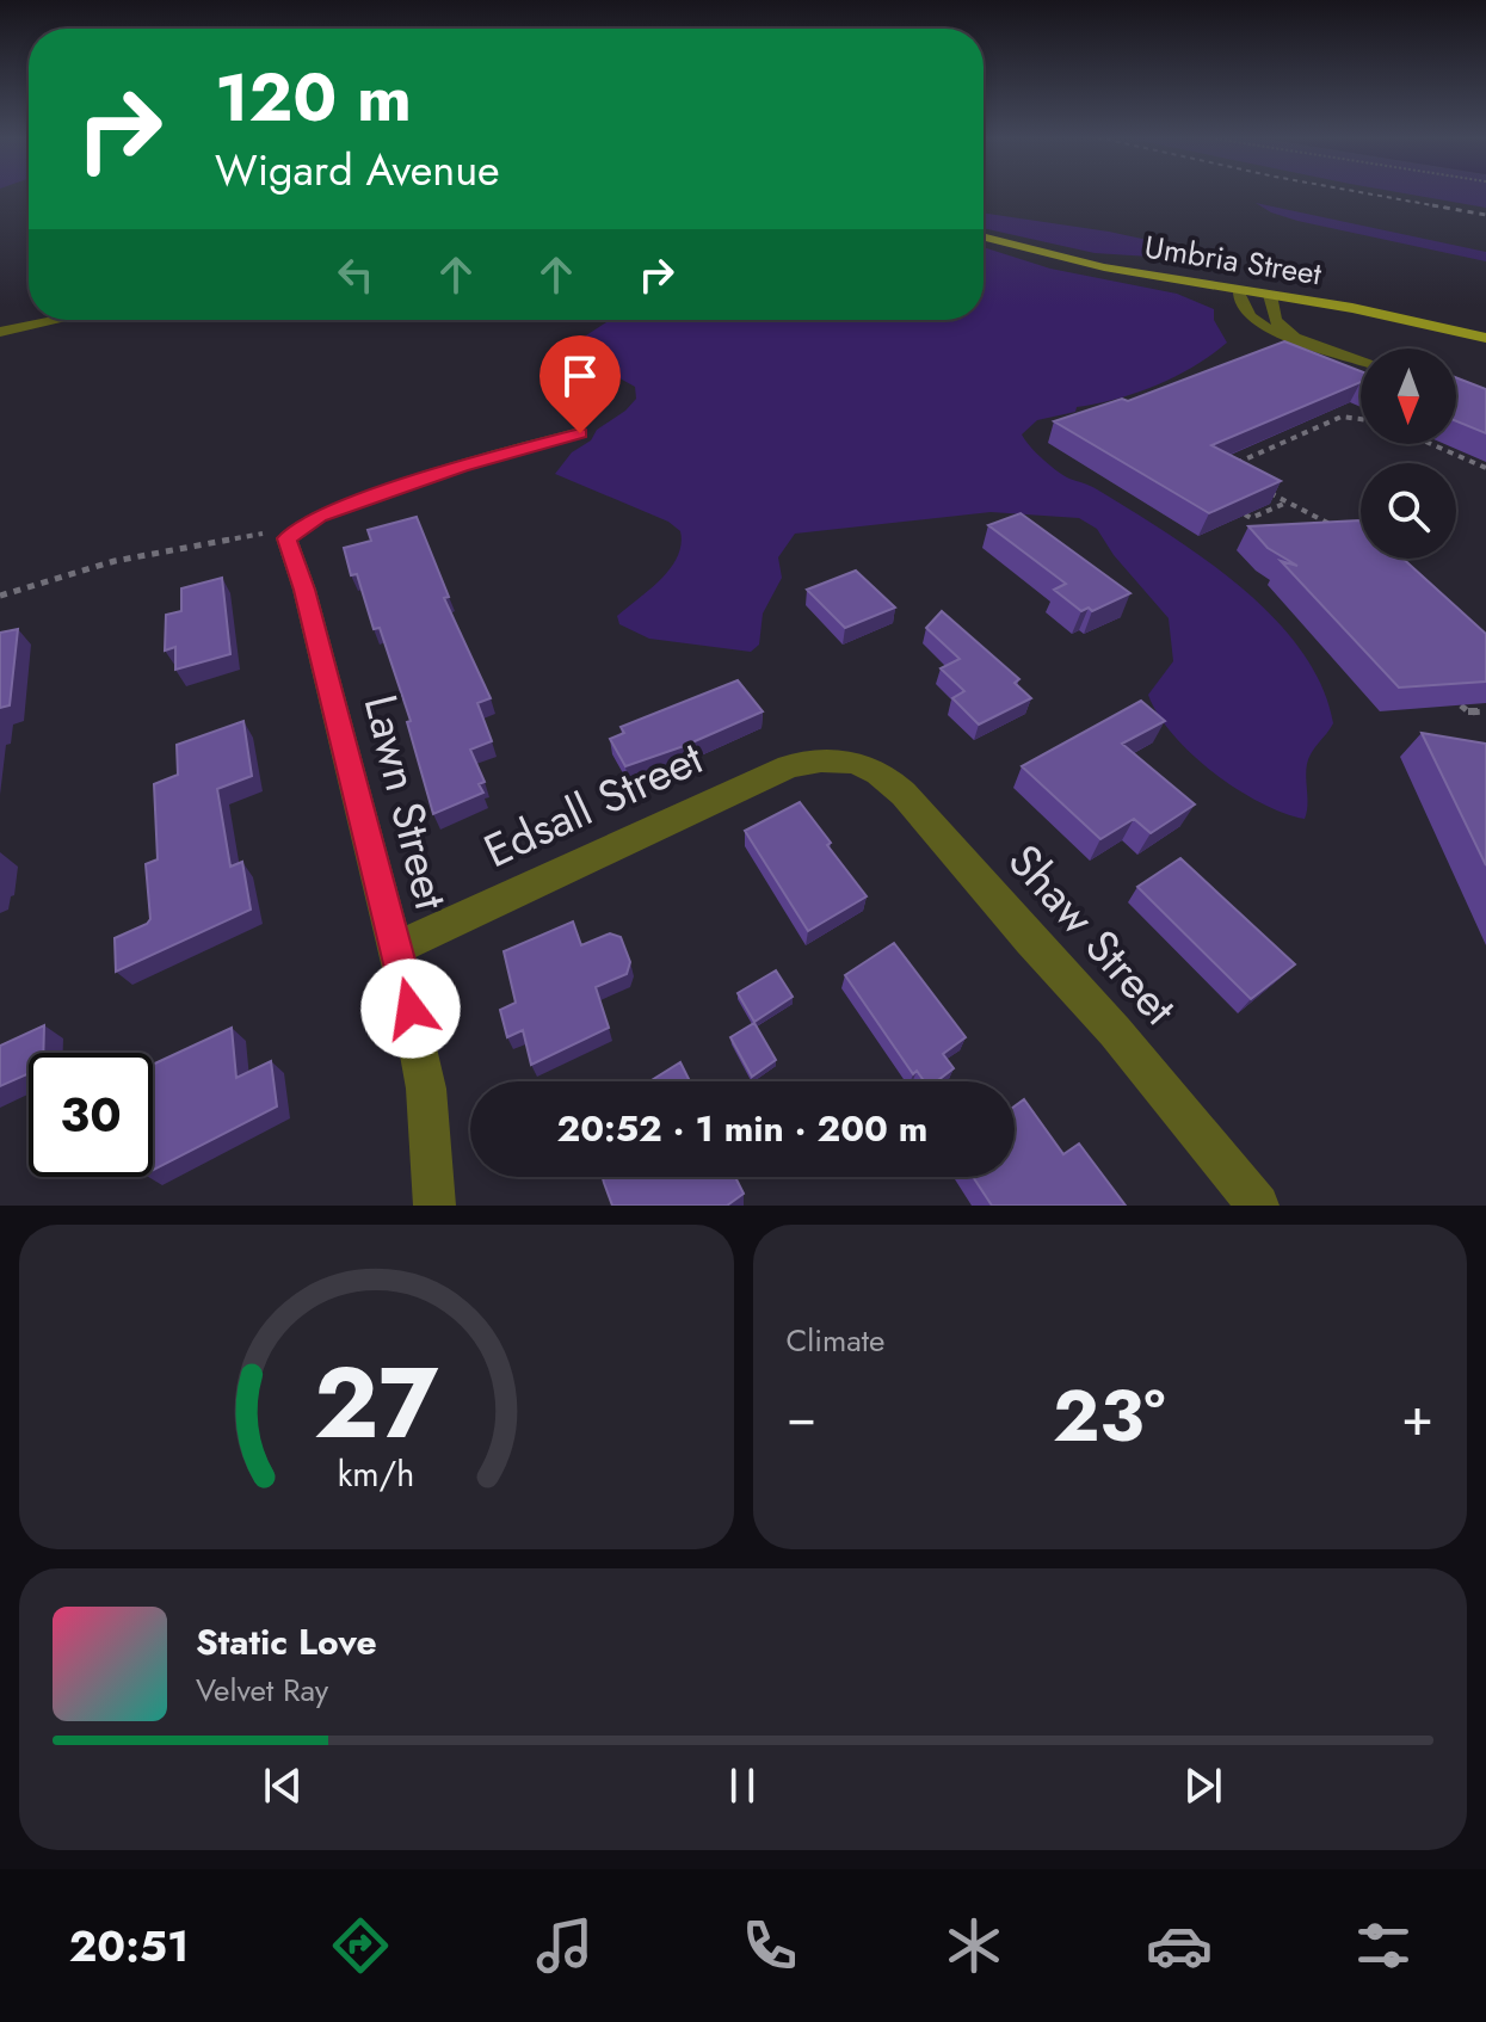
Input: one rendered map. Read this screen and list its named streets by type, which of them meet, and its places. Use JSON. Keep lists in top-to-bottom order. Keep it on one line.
{"streets":{"main road":["Umbria Street"],"street":["Lawn Street","Edsall Street","Shaw Street"]},"crossings":[["Lawn Street","Edsall Street"],["Edsall Street","Shaw Street"]],"north":"bottom","page":{"turn":["120 m","Wigard Avenue"],"limit":"30","trip":"20:52 · 1 min · 200 m","tile":"Climate","heat":["−","23°","+"],"song":["Static Love","Velvet Ray"],"tabs":"20:51","gauge":["27","km/h"]}}
